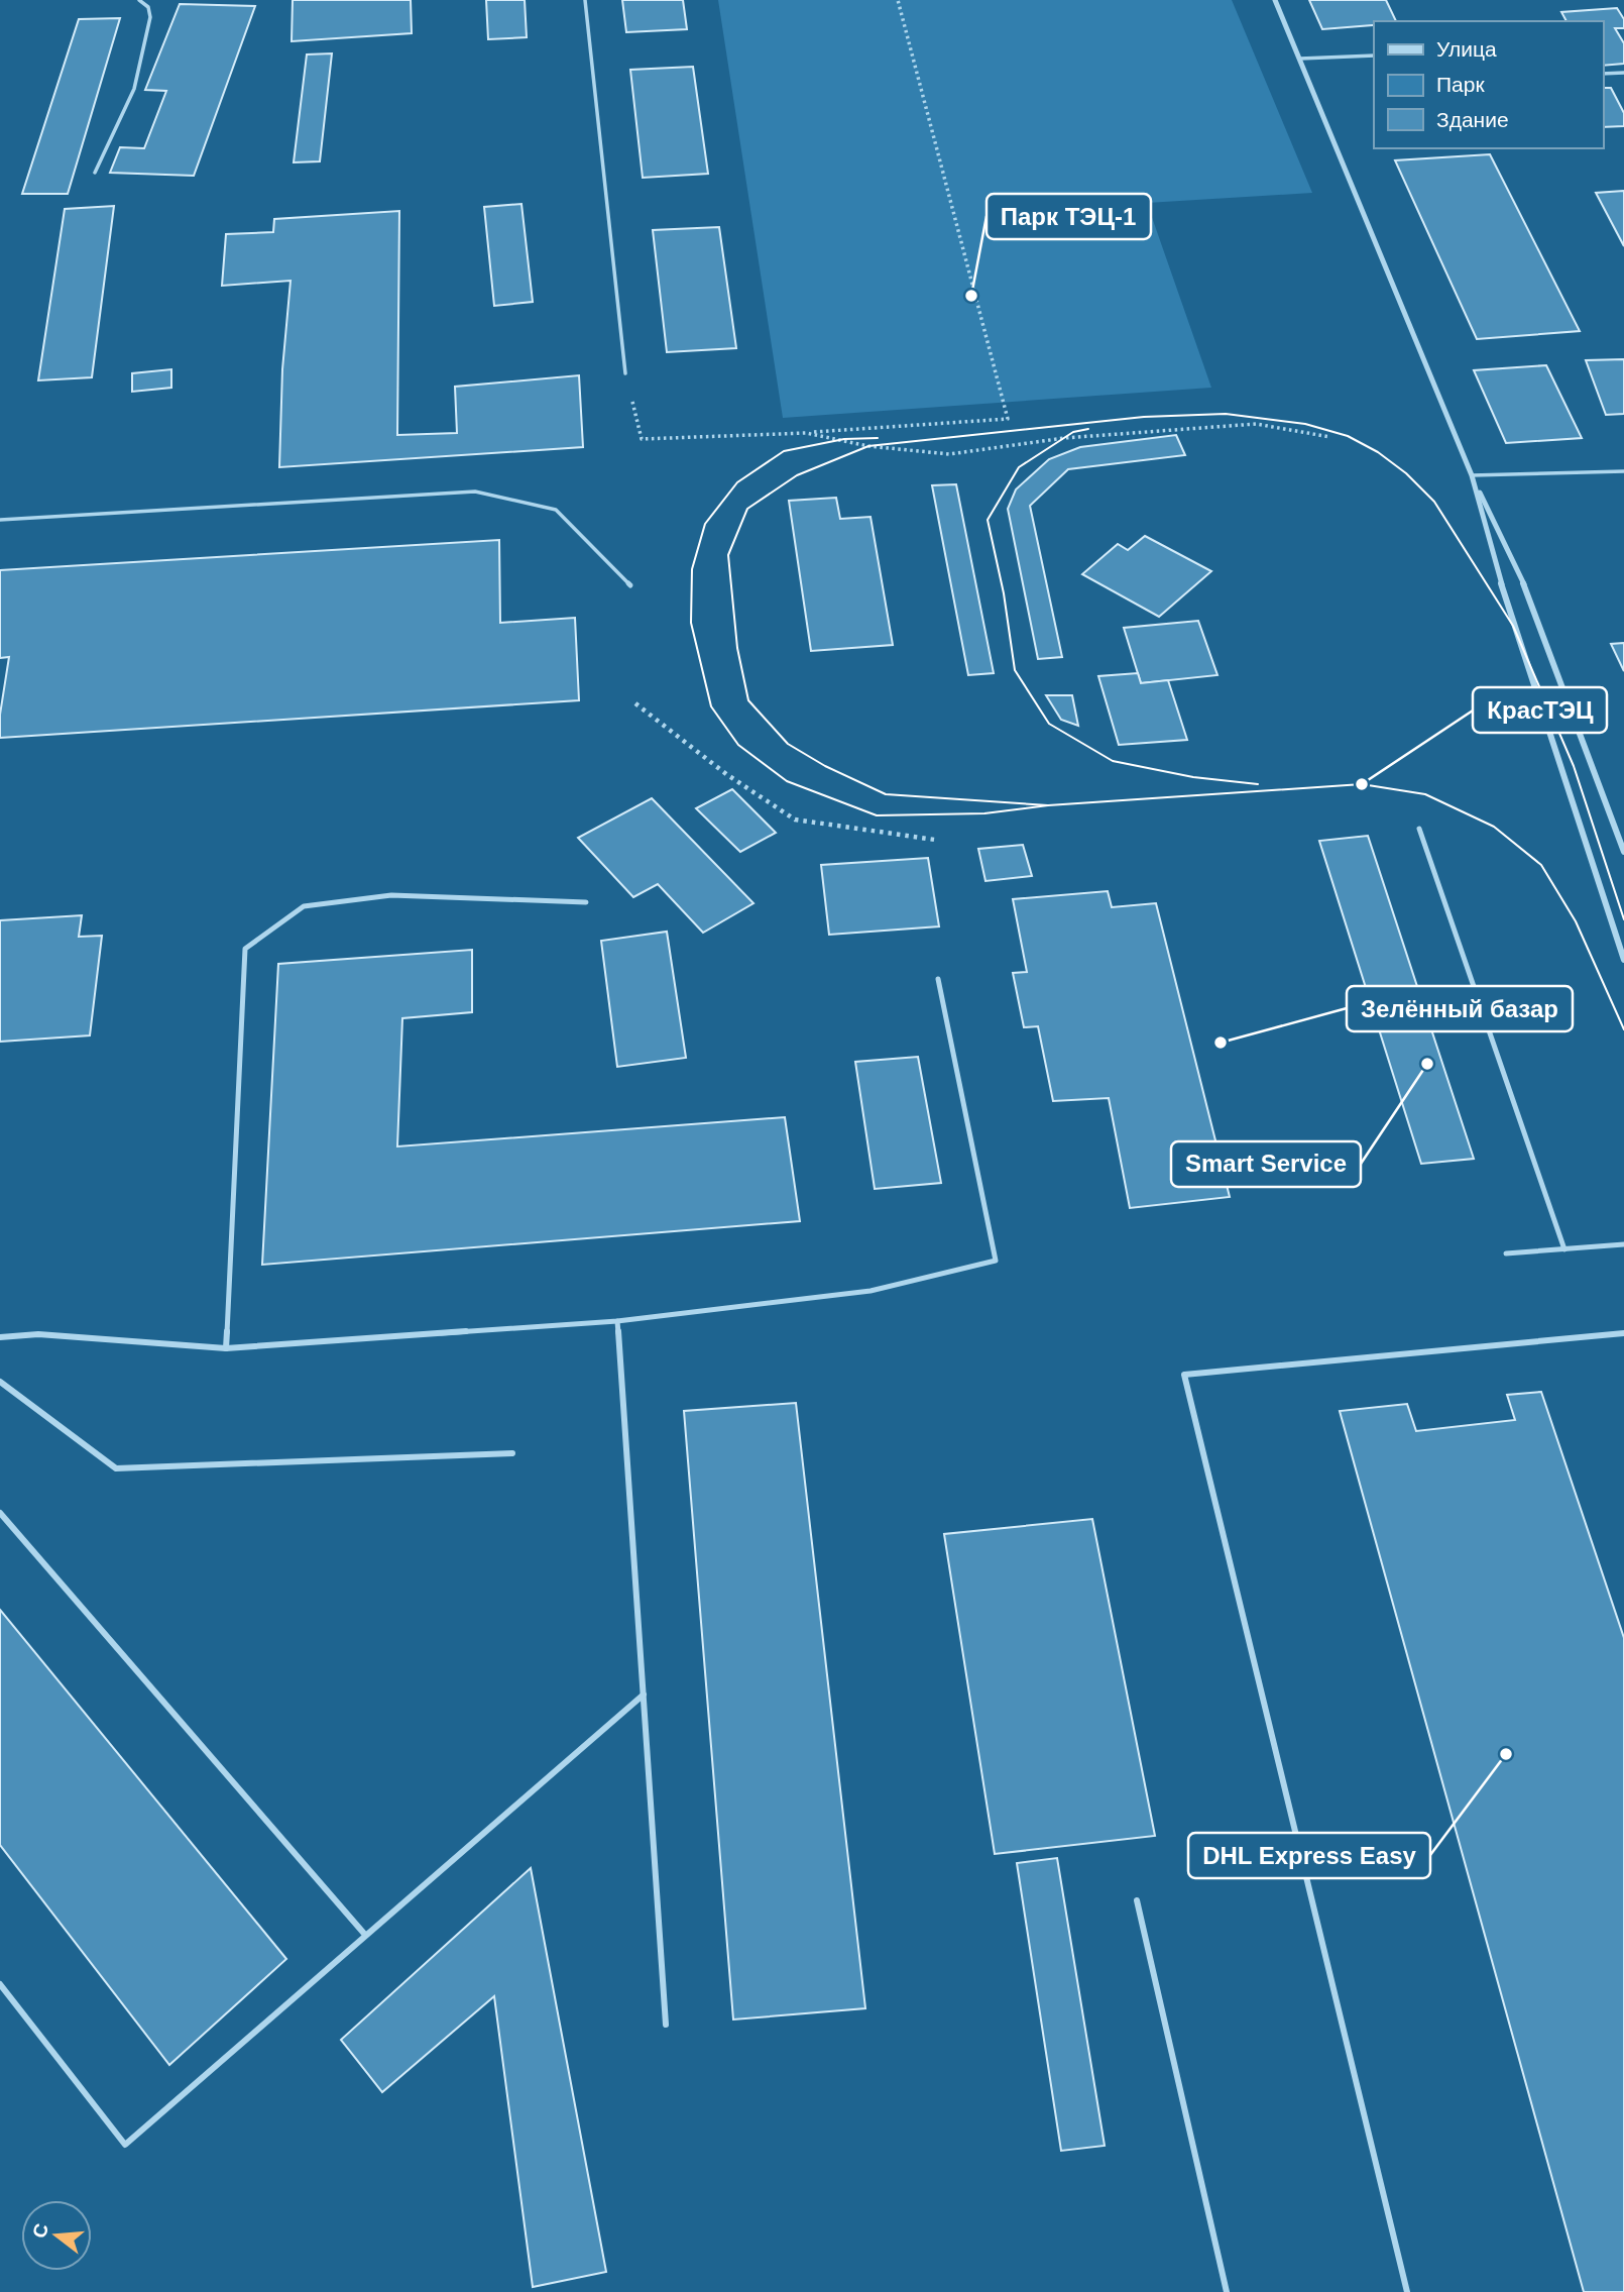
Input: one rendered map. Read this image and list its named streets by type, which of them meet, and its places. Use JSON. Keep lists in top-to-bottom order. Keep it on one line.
{"places":["Парк ТЭЦ-1","КрасТЭЦ","Зелённый базар","Smart Service","DHL Express Easy"],"legend":["Улица","Парк","Здание"],"north":"left"}
